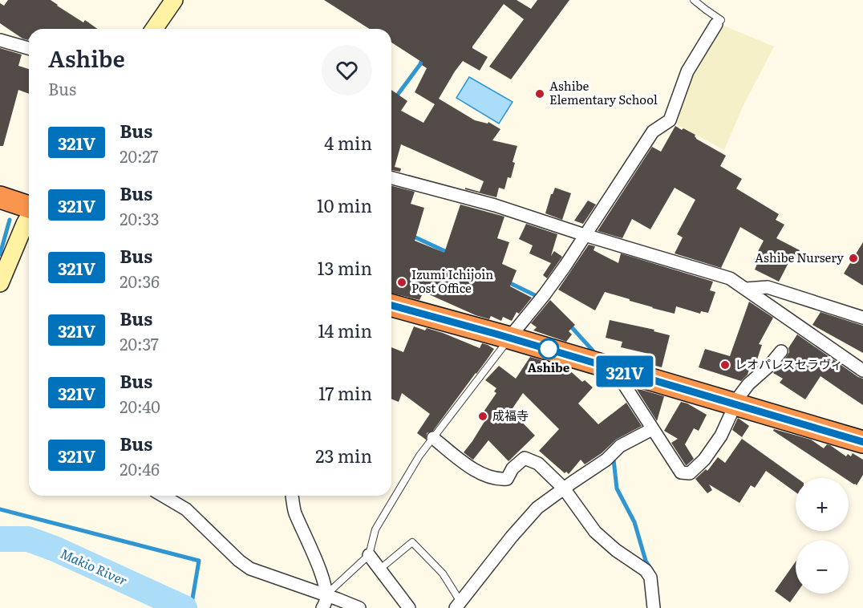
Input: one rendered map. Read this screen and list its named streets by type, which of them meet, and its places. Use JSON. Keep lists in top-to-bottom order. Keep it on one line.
{"water":["Makio River"],"places":["Ashibe Elementary School","Ashibe Nursery","Izumi Ichijoin Post Office","Ashibe","レオパレスセラヴィ","成福寺"],"lines":["bus line 321V"],"page":{"on_map":"321V","heading":["Ashibe","Bus"],"list":[{"mark":"321V","name":"Bus","note":"20:27","value":"4 min"},{"mark":"321V","name":"Bus","note":"20:33","value":"10 min"},{"mark":"321V","name":"Bus","note":"20:36","value":"13 min"},{"mark":"321V","name":"Bus","note":"20:37","value":"14 min"},{"mark":"321V","name":"Bus","note":"20:40","value":"17 min"},{"mark":"321V","name":"Bus","note":"20:46","value":"23 min"}],"map_buttons":["+","−"]}}
